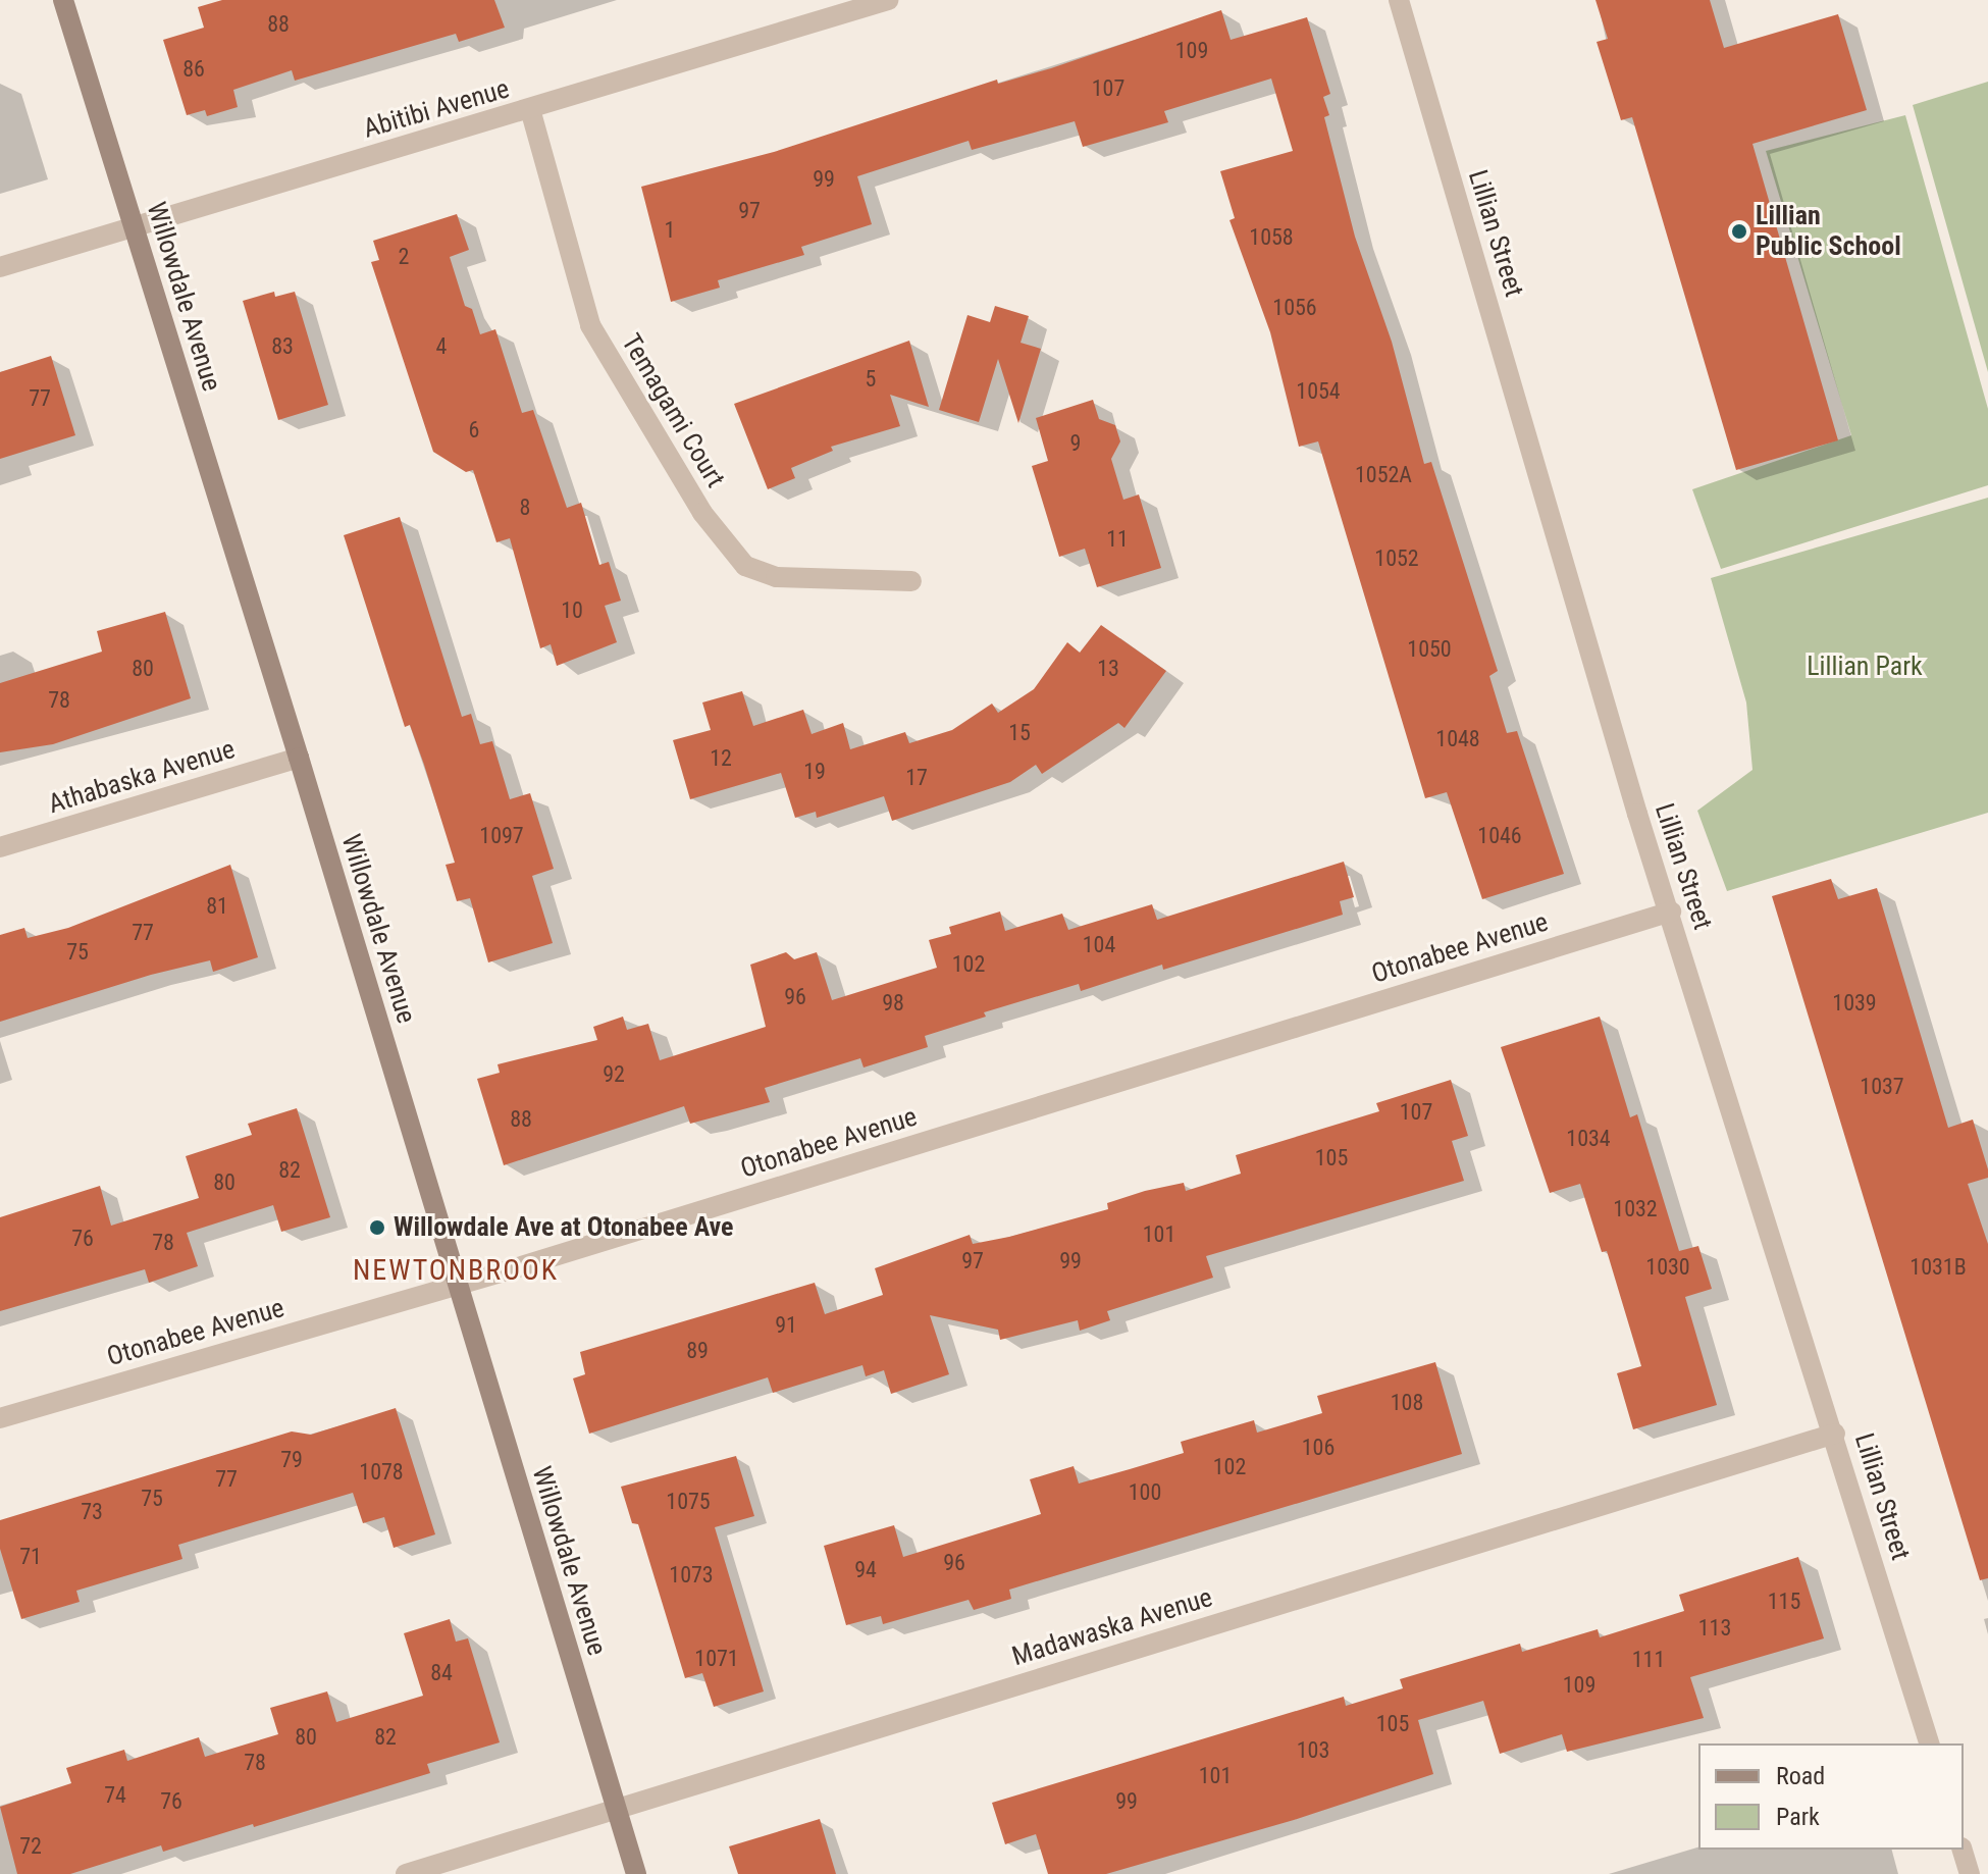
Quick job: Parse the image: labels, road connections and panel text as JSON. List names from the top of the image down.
{
  "streets": {
    "street": [
      "Abitibi Avenue",
      "Lillian Street",
      "Willowdale Avenue",
      "Temagami Court",
      "Athabaska Avenue",
      "Otonabee Avenue",
      "Madawaska Avenue"
    ]
  },
  "crossings": [
    ["Abitibi Avenue", "Willowdale Avenue"],
    ["Abitibi Avenue", "Temagami Court"],
    ["Lillian Street", "Otonabee Avenue"],
    ["Lillian Street", "Madawaska Avenue"],
    ["Willowdale Avenue", "Athabaska Avenue"],
    ["Willowdale Avenue", "Otonabee Avenue"],
    ["Willowdale Avenue", "Madawaska Avenue"]
  ],
  "districts": ["NEWTONBROOK"],
  "parks": ["Lillian Park"],
  "places": ["Lillian Public School", "Willowdale Ave at Otonabee Ave"],
  "house_numbers": [
    "88",
    "109",
    "86",
    "107",
    "99",
    "97",
    "1",
    "1058",
    "2",
    "1056",
    "83",
    "4",
    "5",
    "1054",
    "77",
    "6",
    "9",
    "1052A",
    "8",
    "11",
    "1052",
    "10",
    "1050",
    "80",
    "13",
    "78",
    "15",
    "1048",
    "12",
    "19",
    "17",
    "1097",
    "1046",
    "81",
    "77",
    "104",
    "75",
    "102",
    "96",
    "98",
    "1039",
    "92",
    "1037",
    "107",
    "88",
    "1034",
    "105",
    "82",
    "80",
    "1032",
    "101",
    "76",
    "78",
    "97",
    "99",
    "1030",
    "1031B",
    "91",
    "89",
    "108",
    "106",
    "79",
    "102",
    "1078",
    "77",
    "100",
    "75",
    "1075",
    "73",
    "71",
    "96",
    "94",
    "1073",
    "115",
    "113",
    "1071",
    "111",
    "84",
    "109",
    "105",
    "80",
    "82",
    "103",
    "78",
    "101",
    "74",
    "76",
    "99",
    "72"
  ],
  "legend": ["Road", "Park"]
}
